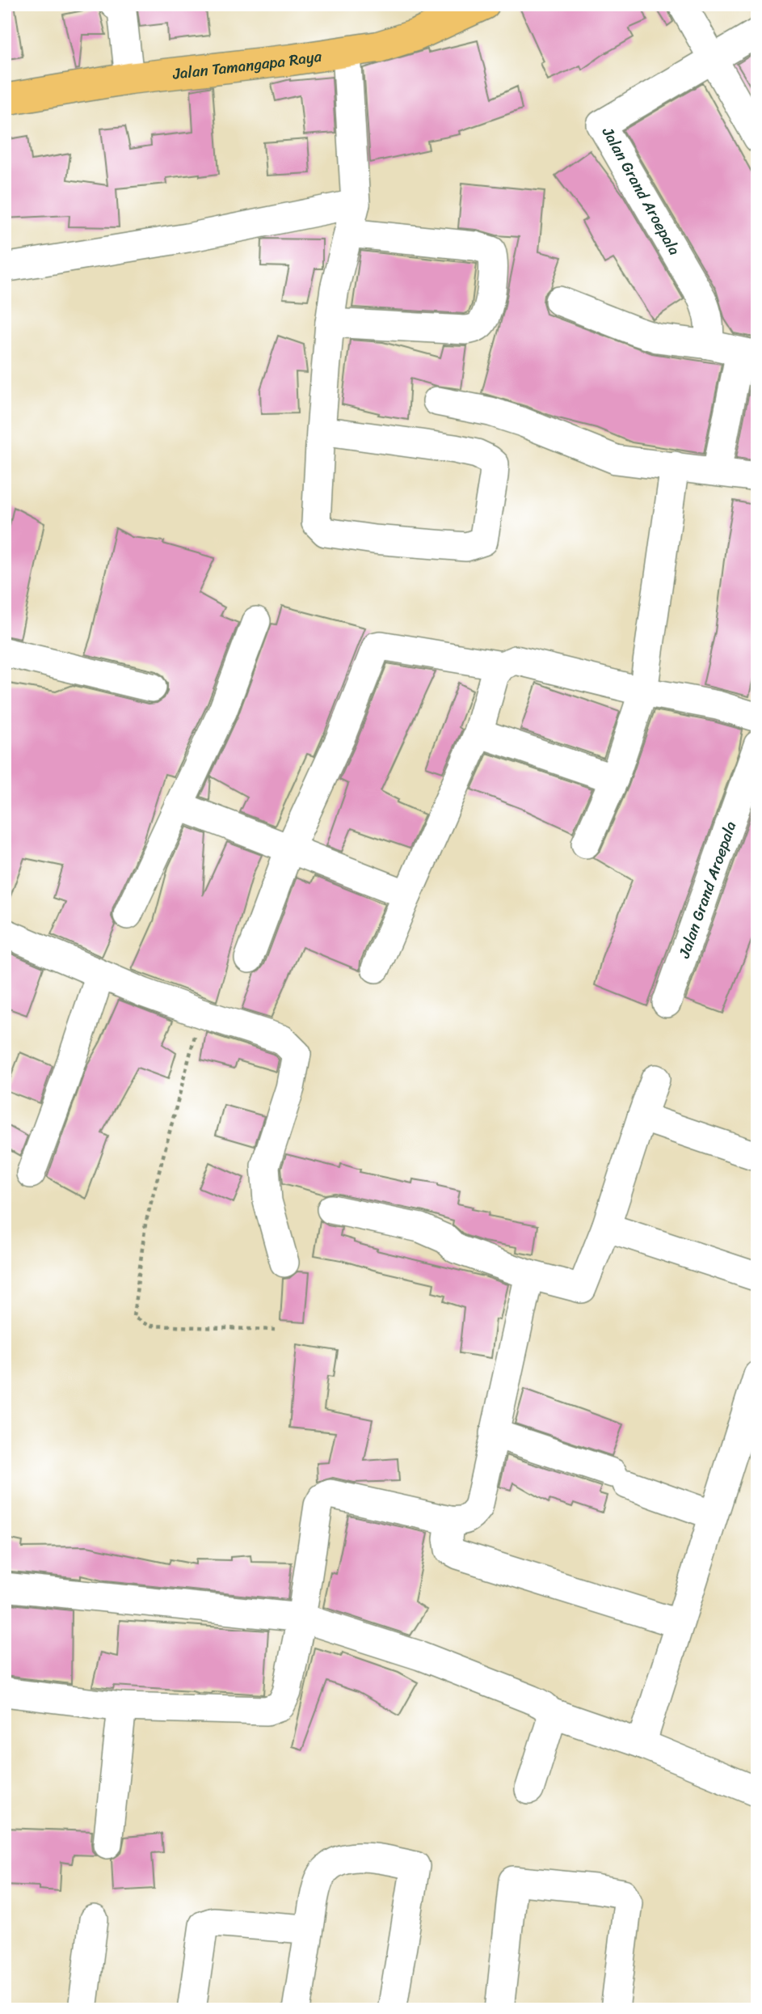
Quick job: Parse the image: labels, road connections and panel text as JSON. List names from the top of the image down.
{
  "streets": {
    "main road": ["Jalan Tamangapa Raya"],
    "street": ["Jalan Grand Aroepala"]
  }
}
